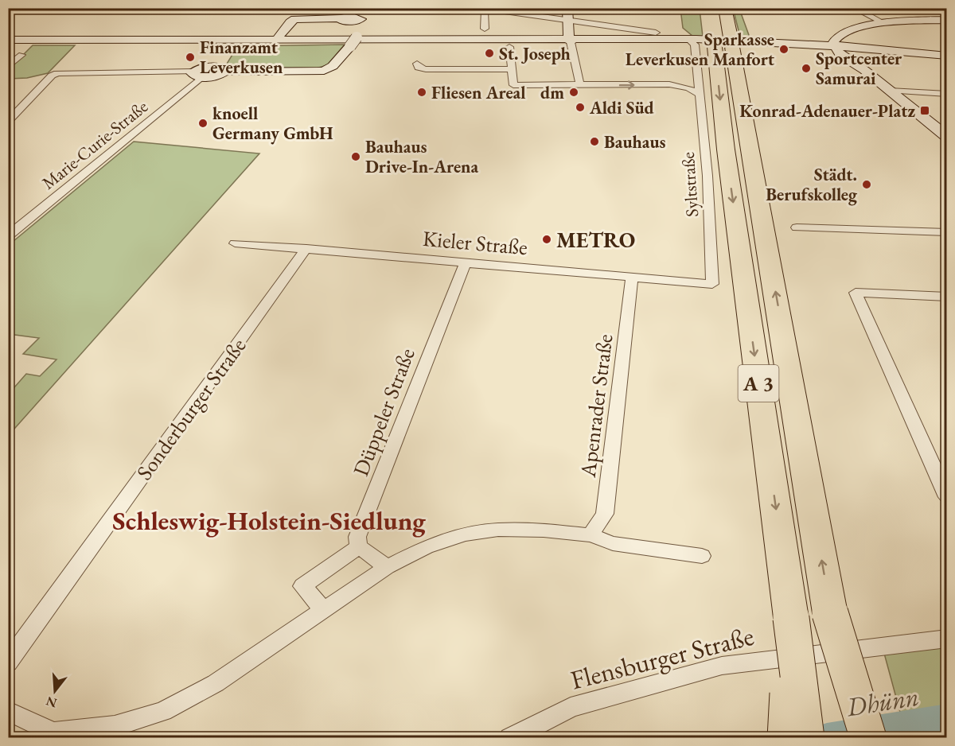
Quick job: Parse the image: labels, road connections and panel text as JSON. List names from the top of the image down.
{
  "streets": {
    "highway": ["A 3"],
    "street": [
      "Marie-Curie-Straße",
      "Syltstraße",
      "Kieler Straße",
      "Apenrader Straße",
      "Sonderburger Straße",
      "Düppeler Straße",
      "Flensburger Straße"
    ]
  },
  "crossings": [
    ["Syltstraße", "Kieler Straße"],
    ["Kieler Straße", "Apenrader Straße"],
    ["Kieler Straße", "Sonderburger Straße"],
    ["Kieler Straße", "Düppeler Straße"]
  ],
  "districts": ["Schleswig-Holstein-Siedlung"],
  "water": ["Dhünn"],
  "places": {
    "other": [
      "Sparkasse Leverkusen Manfort",
      "St. Joseph",
      "Finanzamt Leverkusen",
      "Sportcenter Samurai",
      "Fliesen Areal",
      "dm",
      "Aldi Süd",
      "knoell Germany GmbH",
      "Bauhaus",
      "Bauhaus Drive-In-Arena",
      "Städt. Berufskolleg",
      "METRO"
    ],
    "transit": ["Konrad-Adenauer-Platz"]
  },
  "north": "bottom"
}
